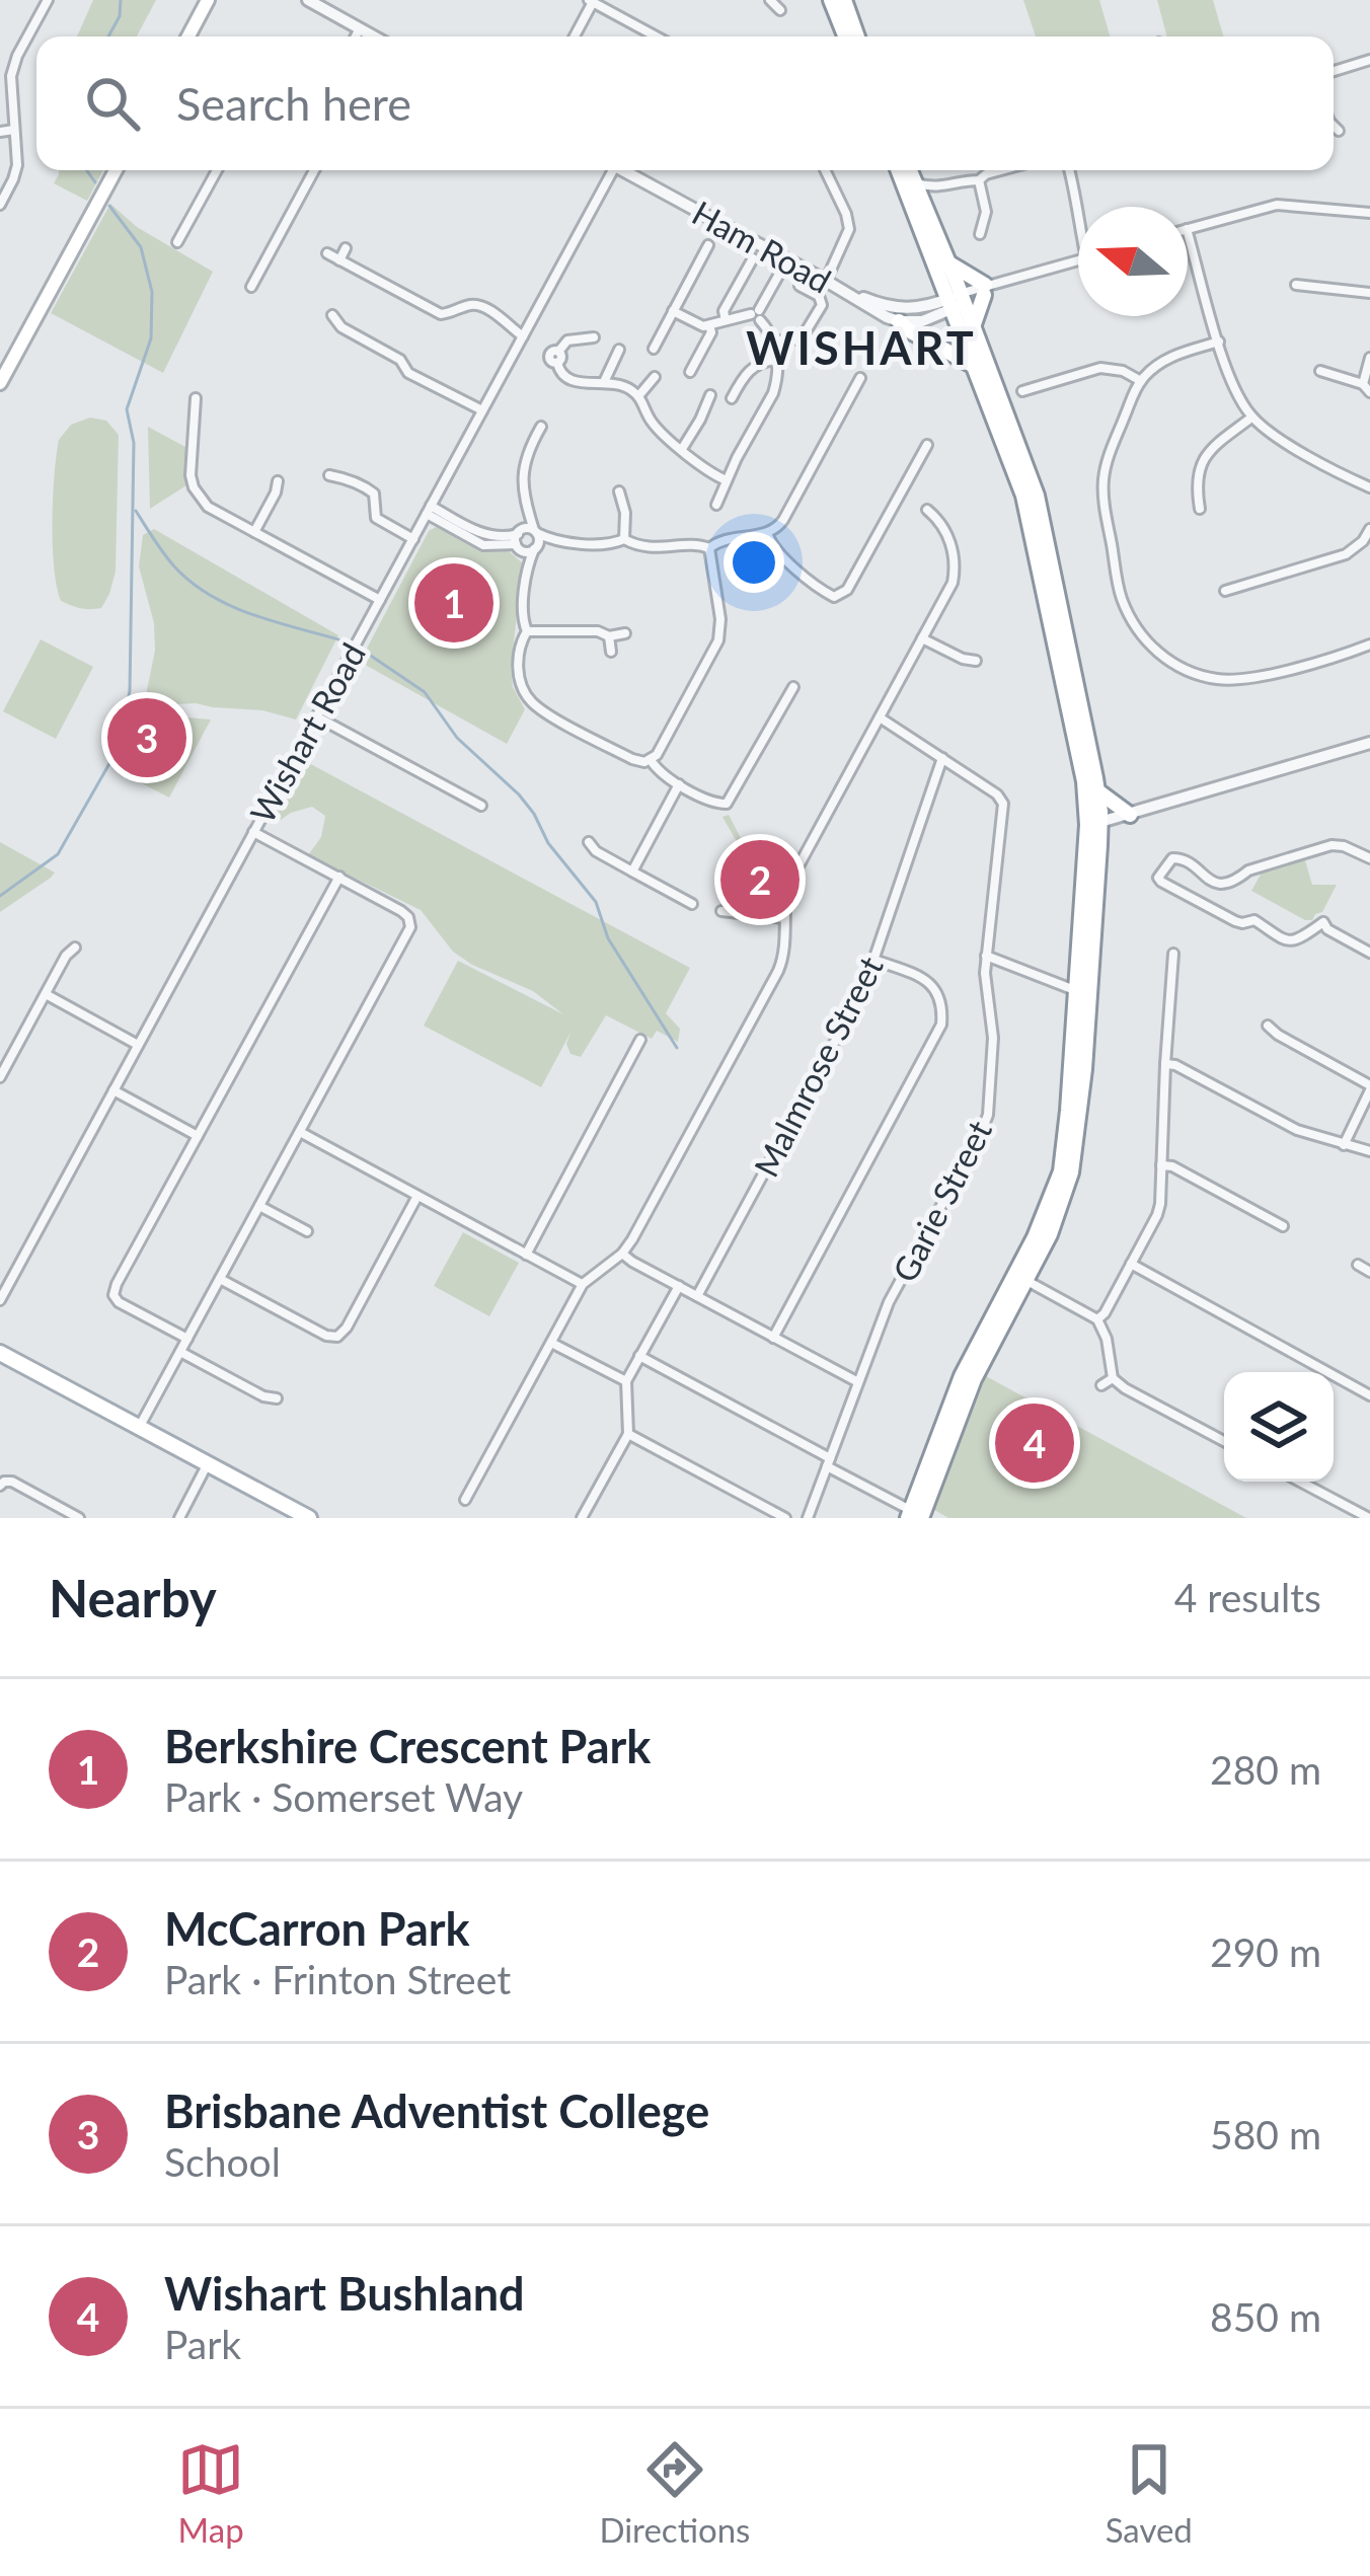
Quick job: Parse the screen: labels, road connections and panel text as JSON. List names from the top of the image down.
{
  "streets": {
    "street": [
      "Ham Road",
      "Wishart Road",
      "Malmrose Street",
      "Garie Street"
    ]
  },
  "crossings": [
    ["Malmrose Street", "Garie Street"]
  ],
  "districts": ["WISHART"],
  "north": "left",
  "page": {
    "search": "Search here",
    "pins": [
      "1",
      "3",
      "2",
      "4"
    ],
    "heading": ["Nearby", "4 results"],
    "list": [
      {
        "mark": "1",
        "name": "Berkshire Crescent Park",
        "note": "Park · Somerset Way",
        "value": "280 m"
      },
      {
        "mark": "2",
        "name": "McCarron Park",
        "note": "Park · Frinton Street",
        "value": "290 m"
      },
      {
        "mark": "3",
        "name": "Brisbane Adventist College",
        "note": "School",
        "value": "580 m"
      },
      {
        "mark": "4",
        "name": "Wishart Bushland",
        "note": "Park",
        "value": "850 m"
      }
    ],
    "nav": ["Map", "Directions", "Saved"]
  }
}
